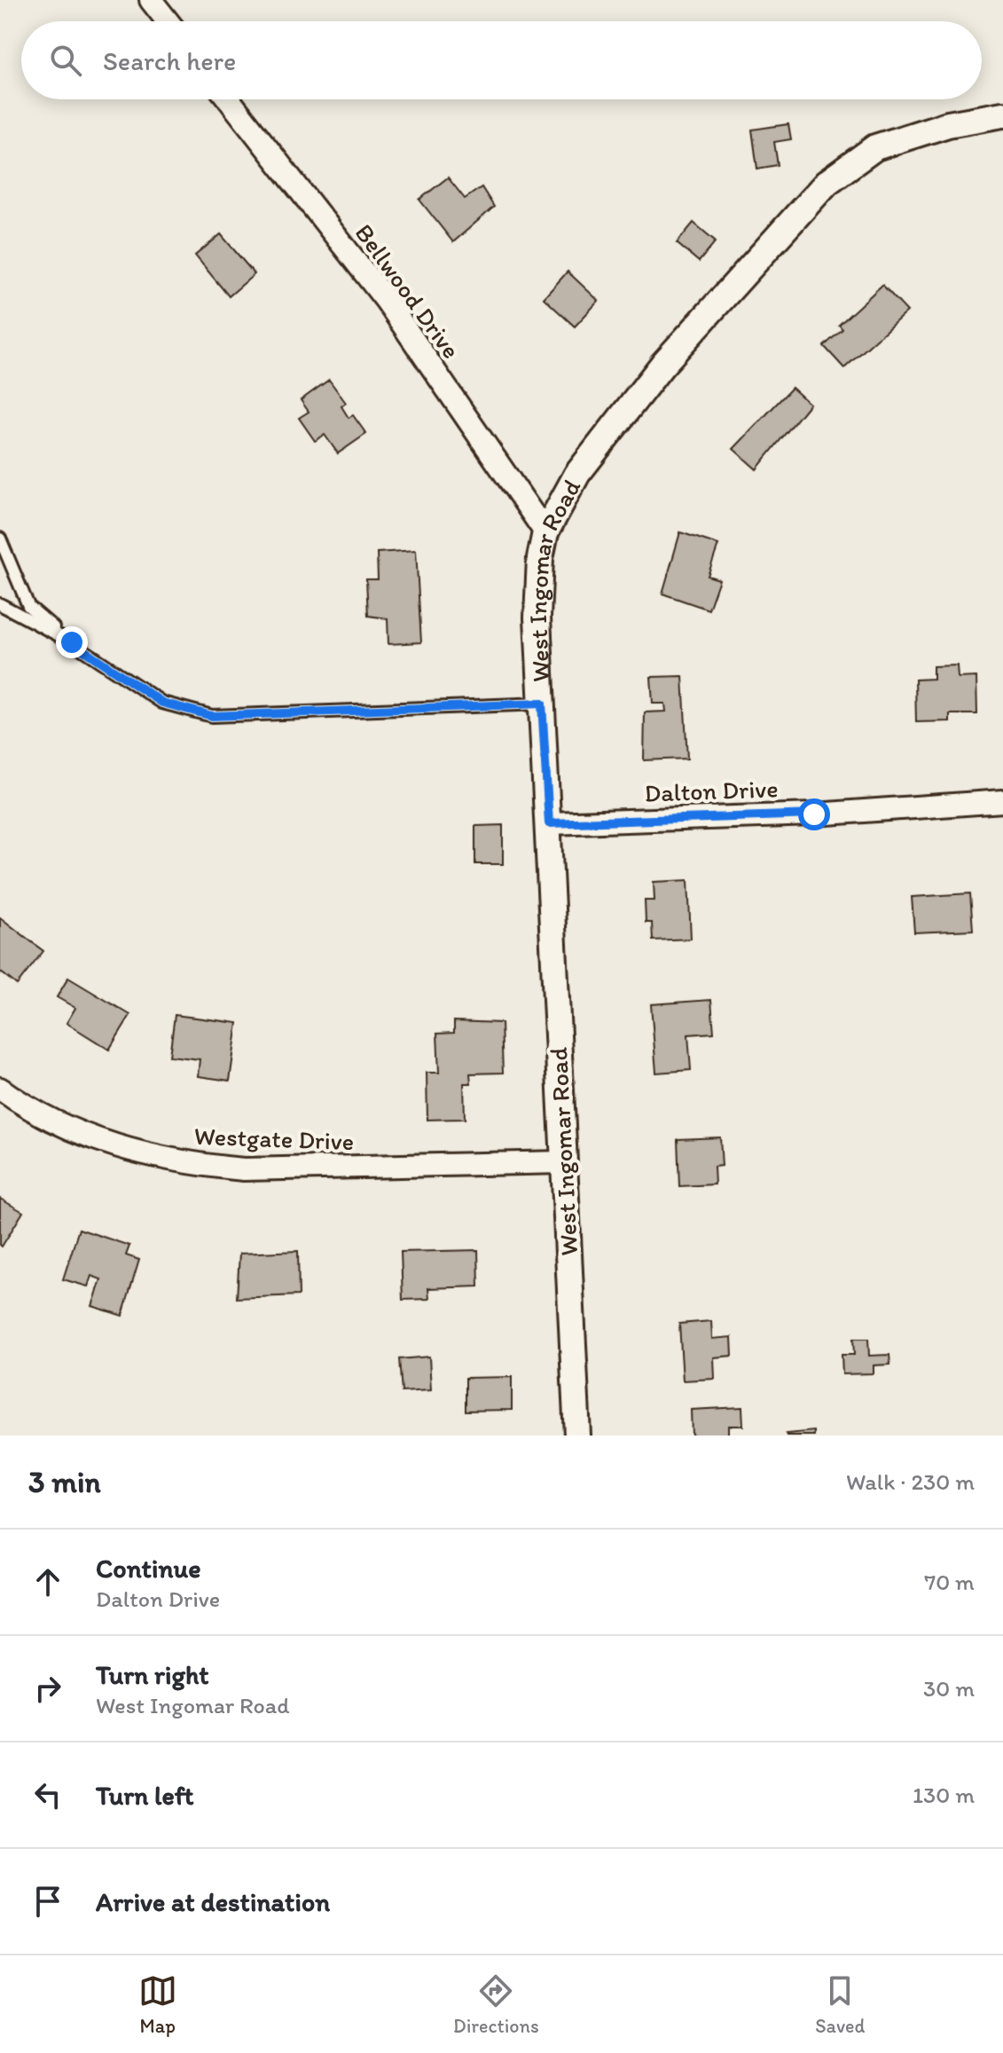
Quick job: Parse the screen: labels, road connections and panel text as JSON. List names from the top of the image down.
{
  "streets": {
    "street": [
      "Bellwood Drive",
      "West Ingomar Road",
      "Dalton Drive",
      "Westgate Drive"
    ]
  },
  "crossings": [
    ["Bellwood Drive", "West Ingomar Road"],
    ["West Ingomar Road", "Dalton Drive"],
    ["West Ingomar Road", "Westgate Drive"]
  ],
  "page": {
    "search": "Search here",
    "heading": ["3 min", "Walk · 230 m"],
    "list": [
      ["Continue", "Dalton Drive", "70 m"],
      ["Turn right", "West Ingomar Road", "30 m"],
      ["Turn left", "130 m"],
      "Arrive at destination"
    ],
    "nav": ["Map", "Directions", "Saved"]
  }
}
